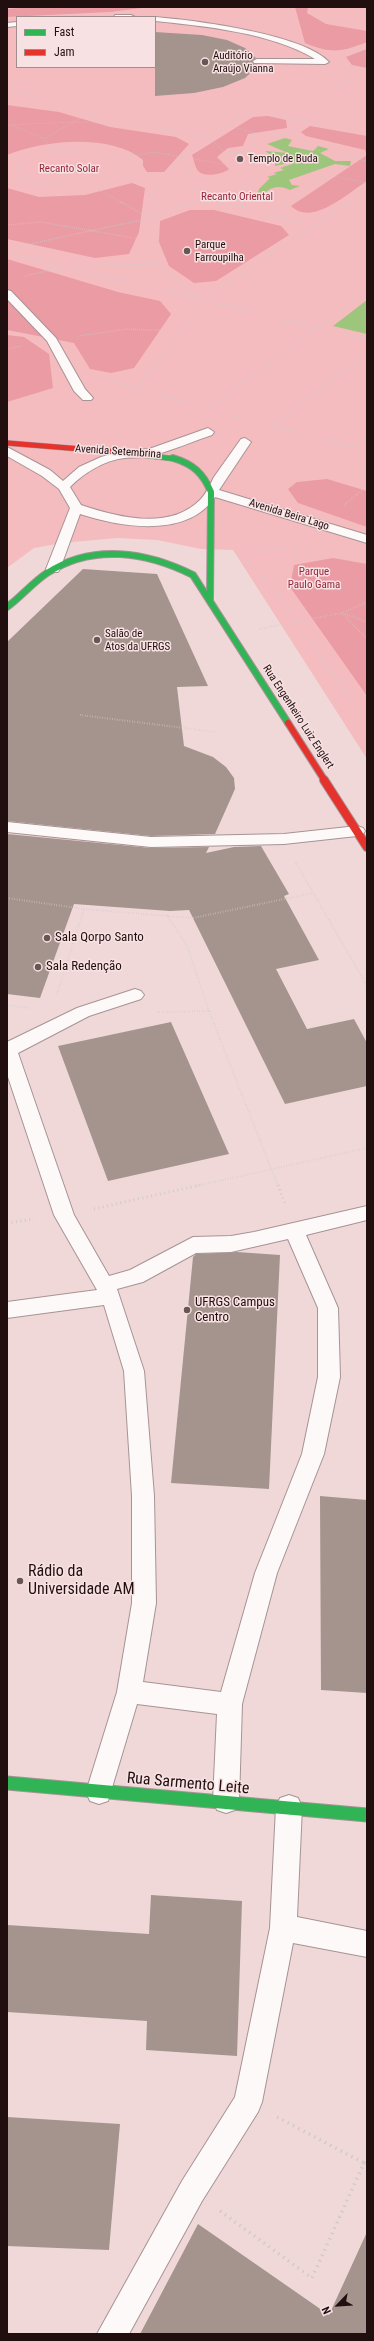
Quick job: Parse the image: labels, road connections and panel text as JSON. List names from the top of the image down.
{
  "streets": {
    "main road": ["Avenida Setembrina", "Rua Engenheiro Luiz Englert", "Rua Sarmento Leite"],
    "lane": ["Avenida Beira Lago"]
  },
  "crossings": [
    ["Avenida Setembrina", "Avenida Beira Lago"],
    ["Avenida Setembrina", "Rua Engenheiro Luiz Englert"]
  ],
  "parks": ["Recanto Solar", "Recanto Oriental", "Parque Paulo Gama"],
  "places": [
    "Auditório Araújo Vianna",
    "Templo de Buda",
    "Parque Farroupilha",
    "Salão de Atos da UFRGS",
    "Sala Qorpo Santo",
    "Sala Redenção",
    "UFRGS Campus Centro",
    "Rádio da Universidade AM"
  ],
  "legend": ["Fast", "Jam"],
  "north": "bottom left"
}
